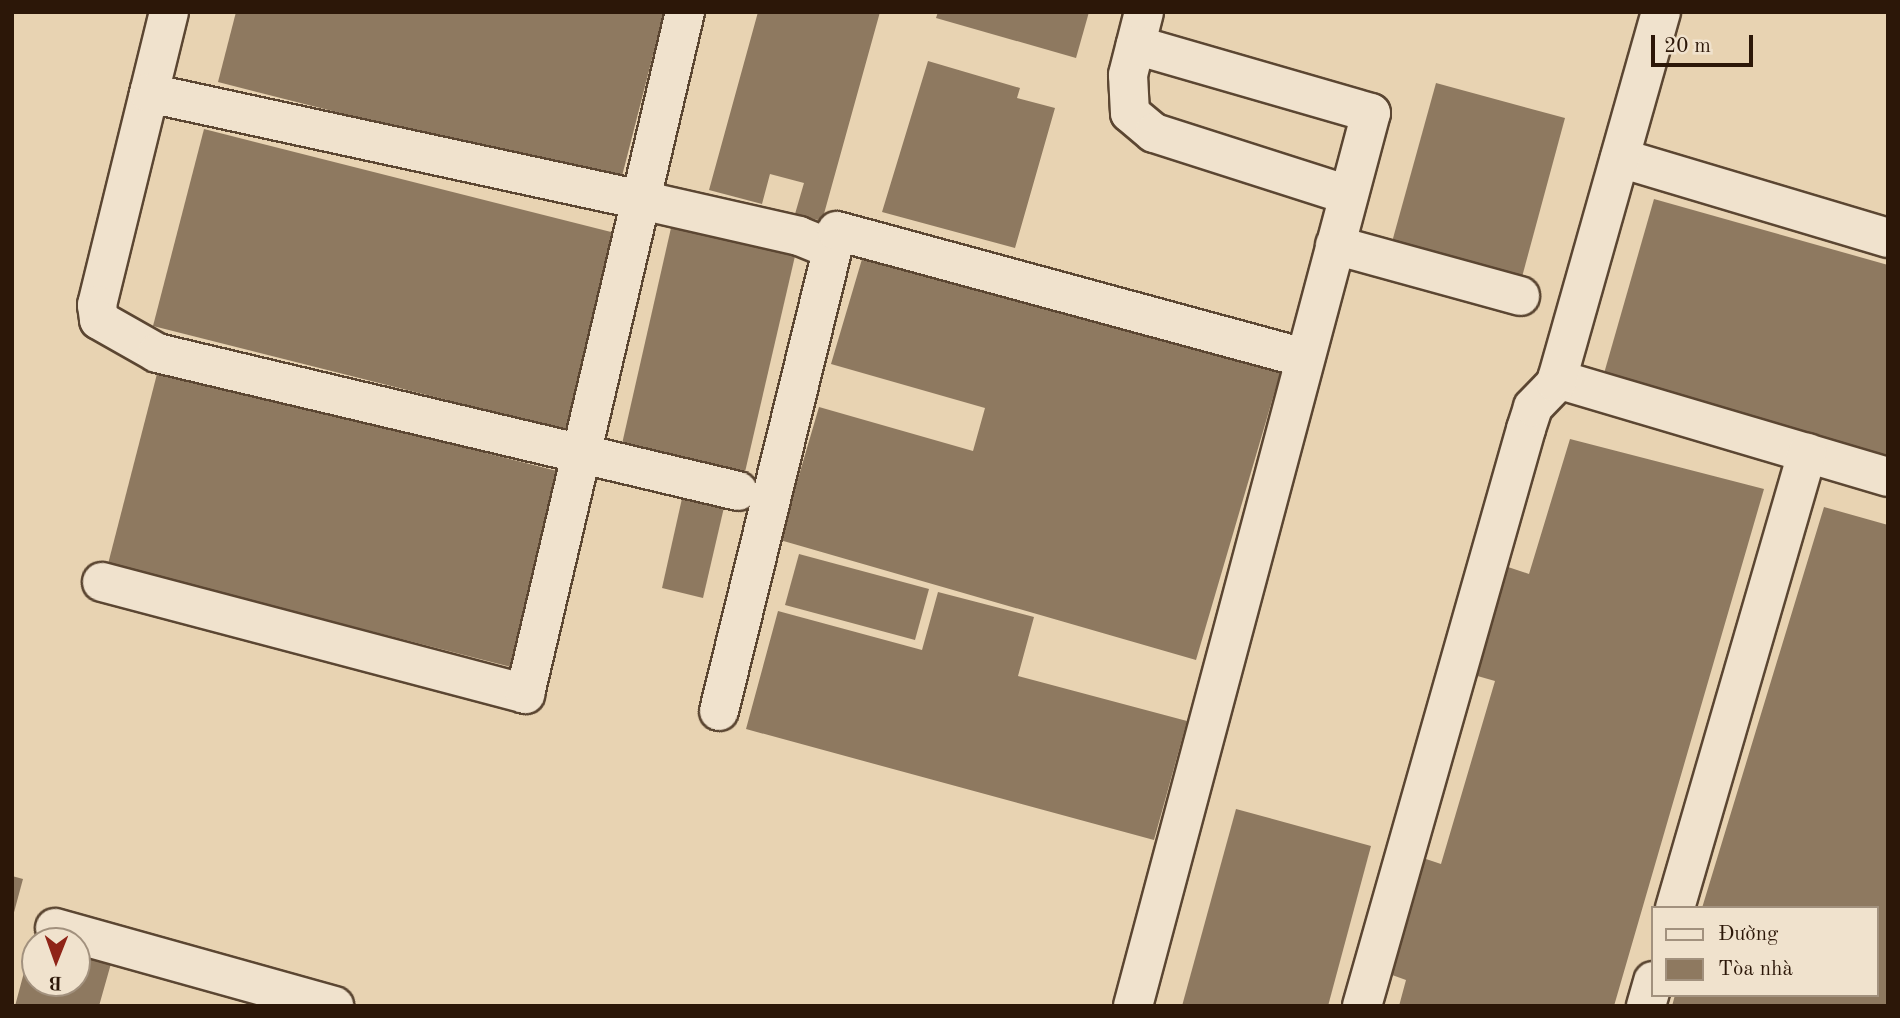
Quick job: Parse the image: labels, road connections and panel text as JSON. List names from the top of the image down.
{
  "legend": ["Đường", "Tòa nhà"],
  "scale_bar": "20 m",
  "north": "bottom"
}
